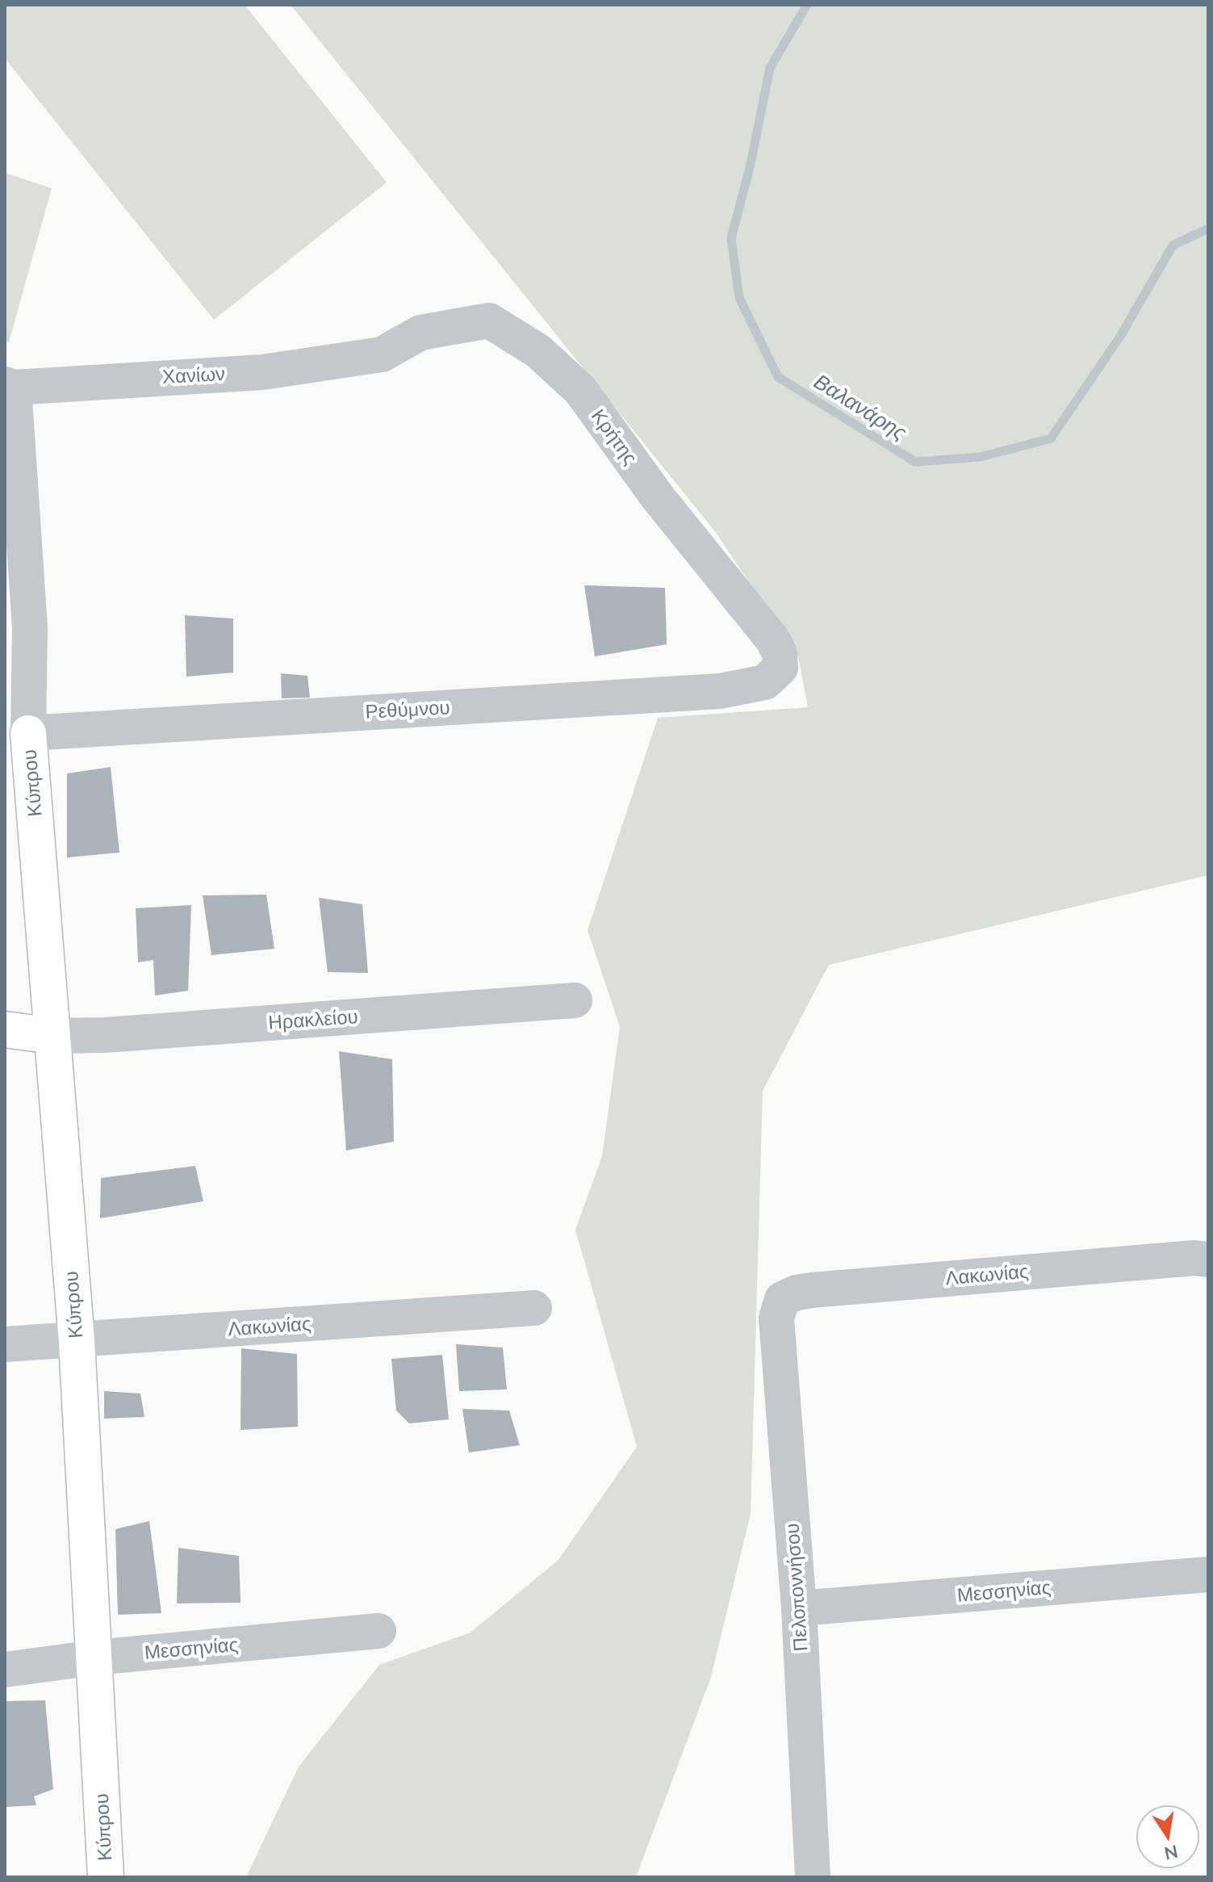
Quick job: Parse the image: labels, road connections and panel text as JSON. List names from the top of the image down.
{
  "streets": {
    "street": [
      "Χανίων",
      "Κρήτης",
      "Ρεθύμνου",
      "Κύπρου",
      "Ηρακλείου",
      "Λακωνίας",
      "Πελοποννήσου",
      "Μεσσηνίας"
    ]
  },
  "crossings": [
    ["Χανίων", "Κρήτης"],
    ["Κρήτης", "Ρεθύμνου"],
    ["Ρεθύμνου", "Κύπρου"],
    ["Κύπρου", "Ηρακλείου"],
    ["Κύπρου", "Λακωνίας"],
    ["Κύπρου", "Μεσσηνίας"],
    ["Λακωνίας", "Πελοποννήσου"],
    ["Πελοποννήσου", "Μεσσηνίας"]
  ],
  "water": ["Βαλανάρης"],
  "north": "bottom"
}
